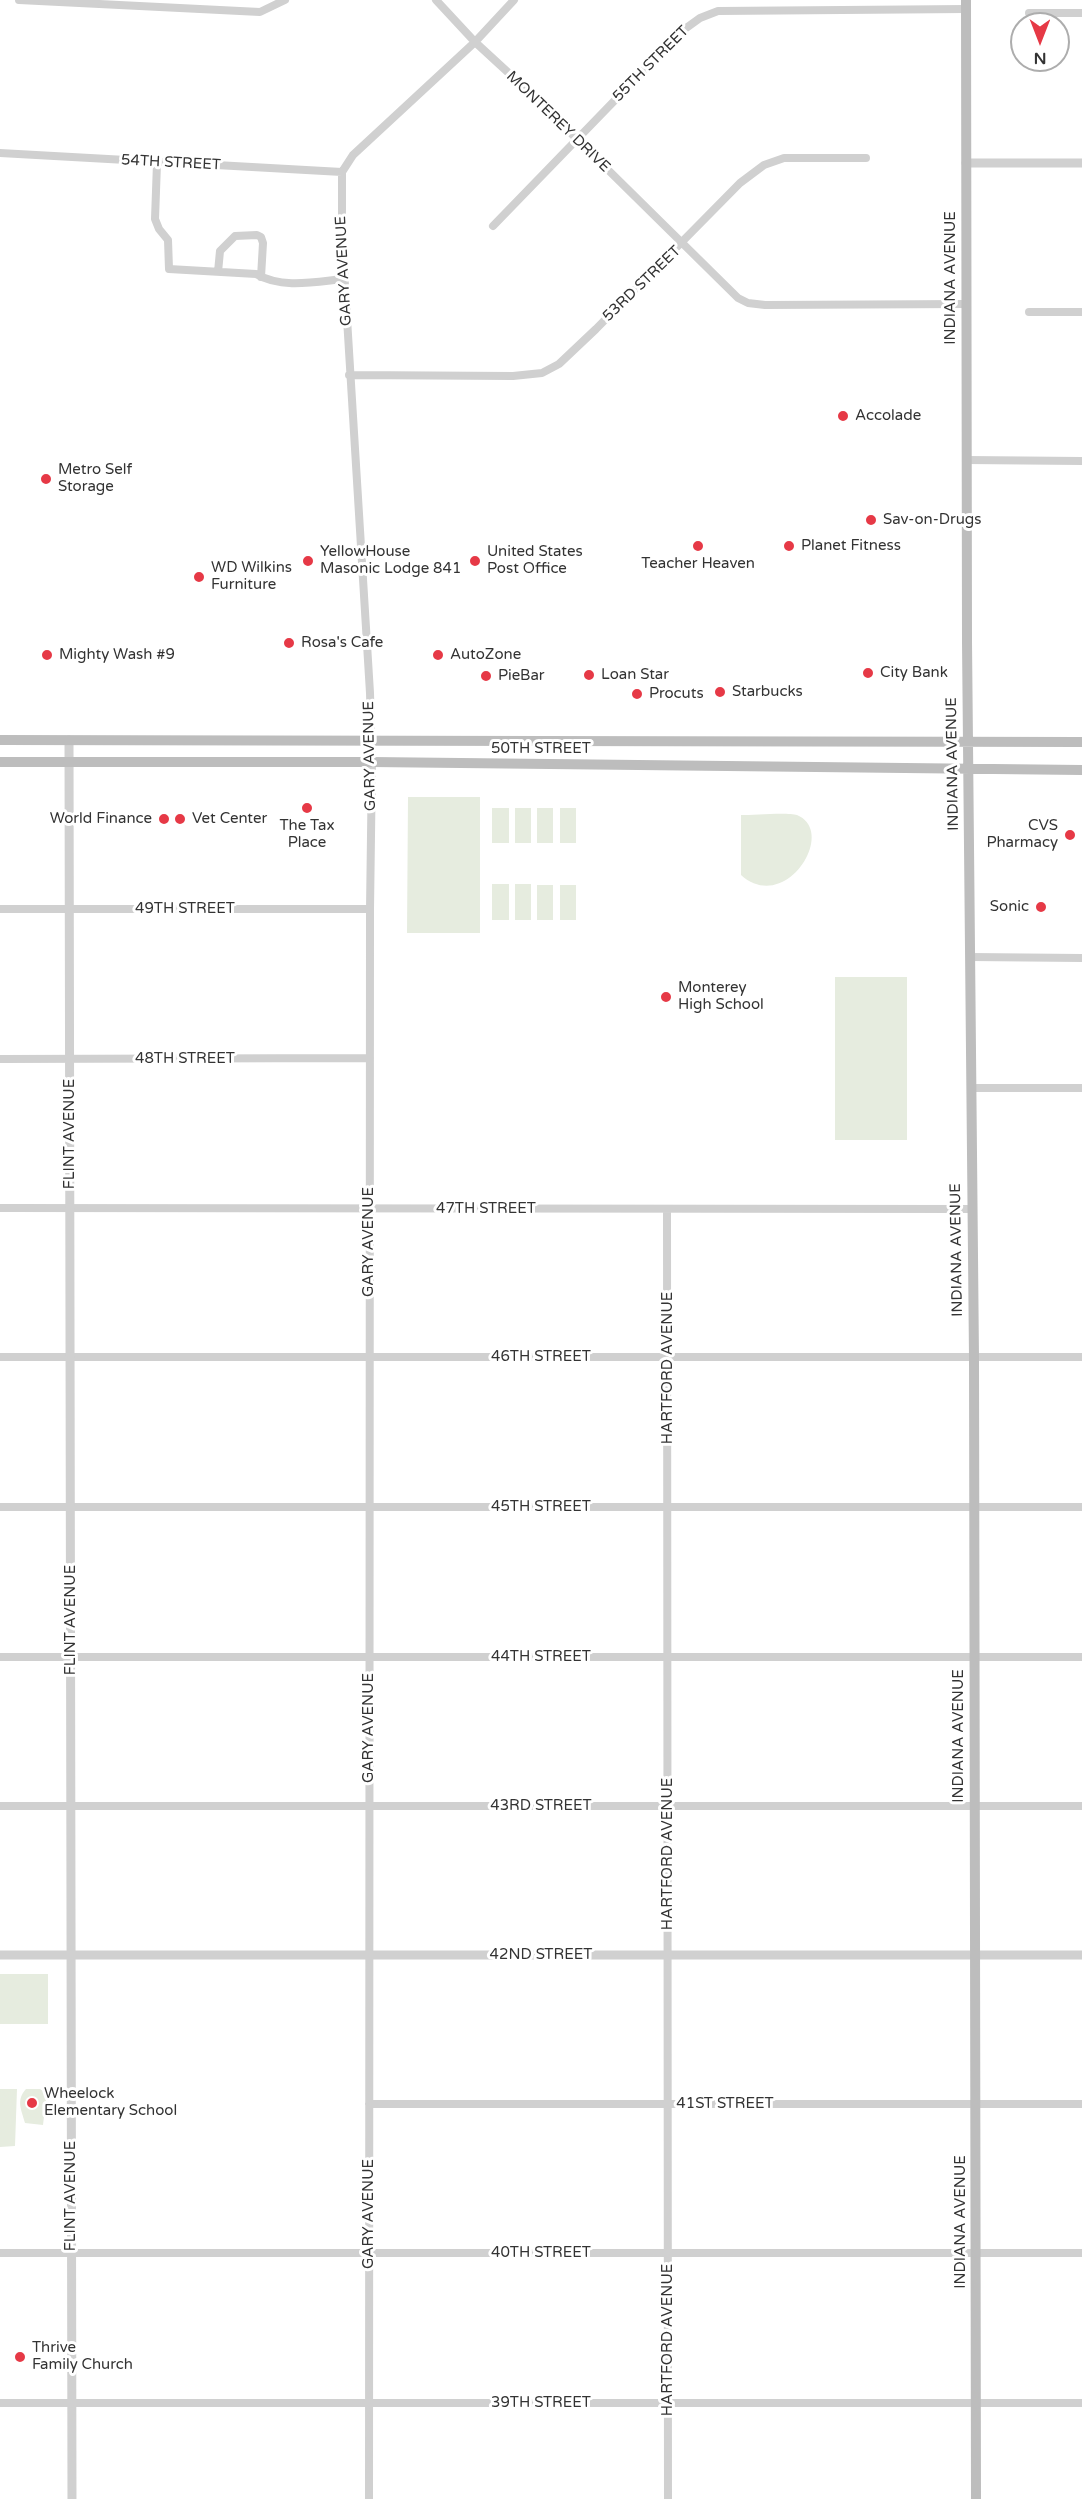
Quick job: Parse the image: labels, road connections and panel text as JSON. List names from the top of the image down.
{
  "streets": {
    "main road": ["INDIANA AVENUE", "50TH STREET"],
    "street": [
      "55TH STREET",
      "MONTEREY DRIVE",
      "54TH STREET",
      "GARY AVENUE",
      "53RD STREET",
      "49TH STREET",
      "48TH STREET",
      "FLINT AVENUE",
      "47TH STREET",
      "46TH STREET",
      "HARTFORD AVENUE",
      "45TH STREET",
      "44TH STREET",
      "43RD STREET",
      "42ND STREET",
      "41ST STREET",
      "40TH STREET",
      "39TH STREET"
    ]
  },
  "crossings": [
    ["55TH STREET", "MONTEREY DRIVE"],
    ["55TH STREET", "INDIANA AVENUE"],
    ["MONTEREY DRIVE", "53RD STREET"],
    ["54TH STREET", "GARY AVENUE"],
    ["GARY AVENUE", "53RD STREET"],
    ["GARY AVENUE", "50TH STREET"],
    ["GARY AVENUE", "49TH STREET"],
    ["GARY AVENUE", "48TH STREET"],
    ["GARY AVENUE", "47TH STREET"],
    ["GARY AVENUE", "46TH STREET"],
    ["GARY AVENUE", "45TH STREET"],
    ["GARY AVENUE", "44TH STREET"],
    ["GARY AVENUE", "43RD STREET"],
    ["GARY AVENUE", "42ND STREET"],
    ["GARY AVENUE", "41ST STREET"],
    ["GARY AVENUE", "40TH STREET"],
    ["GARY AVENUE", "39TH STREET"],
    ["INDIANA AVENUE", "53RD STREET"],
    ["INDIANA AVENUE", "50TH STREET"],
    ["INDIANA AVENUE", "47TH STREET"],
    ["INDIANA AVENUE", "46TH STREET"],
    ["INDIANA AVENUE", "45TH STREET"],
    ["INDIANA AVENUE", "44TH STREET"],
    ["INDIANA AVENUE", "43RD STREET"],
    ["INDIANA AVENUE", "42ND STREET"],
    ["INDIANA AVENUE", "41ST STREET"],
    ["INDIANA AVENUE", "40TH STREET"],
    ["INDIANA AVENUE", "39TH STREET"],
    ["50TH STREET", "FLINT AVENUE"],
    ["49TH STREET", "FLINT AVENUE"],
    ["48TH STREET", "FLINT AVENUE"],
    ["FLINT AVENUE", "47TH STREET"],
    ["FLINT AVENUE", "46TH STREET"],
    ["FLINT AVENUE", "45TH STREET"],
    ["FLINT AVENUE", "44TH STREET"],
    ["FLINT AVENUE", "43RD STREET"],
    ["FLINT AVENUE", "42ND STREET"],
    ["FLINT AVENUE", "40TH STREET"],
    ["FLINT AVENUE", "39TH STREET"],
    ["47TH STREET", "HARTFORD AVENUE"],
    ["46TH STREET", "HARTFORD AVENUE"],
    ["HARTFORD AVENUE", "45TH STREET"],
    ["HARTFORD AVENUE", "44TH STREET"],
    ["HARTFORD AVENUE", "43RD STREET"],
    ["HARTFORD AVENUE", "42ND STREET"],
    ["HARTFORD AVENUE", "41ST STREET"],
    ["HARTFORD AVENUE", "40TH STREET"],
    ["HARTFORD AVENUE", "39TH STREET"]
  ],
  "places": [
    "Accolade",
    "Metro Self Storage",
    "Sav-on-Drugs",
    "Teacher Heaven",
    "Planet Fitness",
    "YellowHouse Masonic Lodge 841",
    "United States Post Office",
    "WD Wilkins Furniture",
    "Rosa's Cafe",
    "Mighty Wash #9",
    "AutoZone",
    "City Bank",
    "Loan Star",
    "PieBar",
    "Starbucks",
    "Procuts",
    "The Tax Place",
    "World Finance",
    "Vet Center",
    "CVS Pharmacy",
    "Sonic",
    "Monterey High School",
    "Wheelock Elementary School",
    "Thrive Family Church"
  ],
  "north": "bottom"
}
